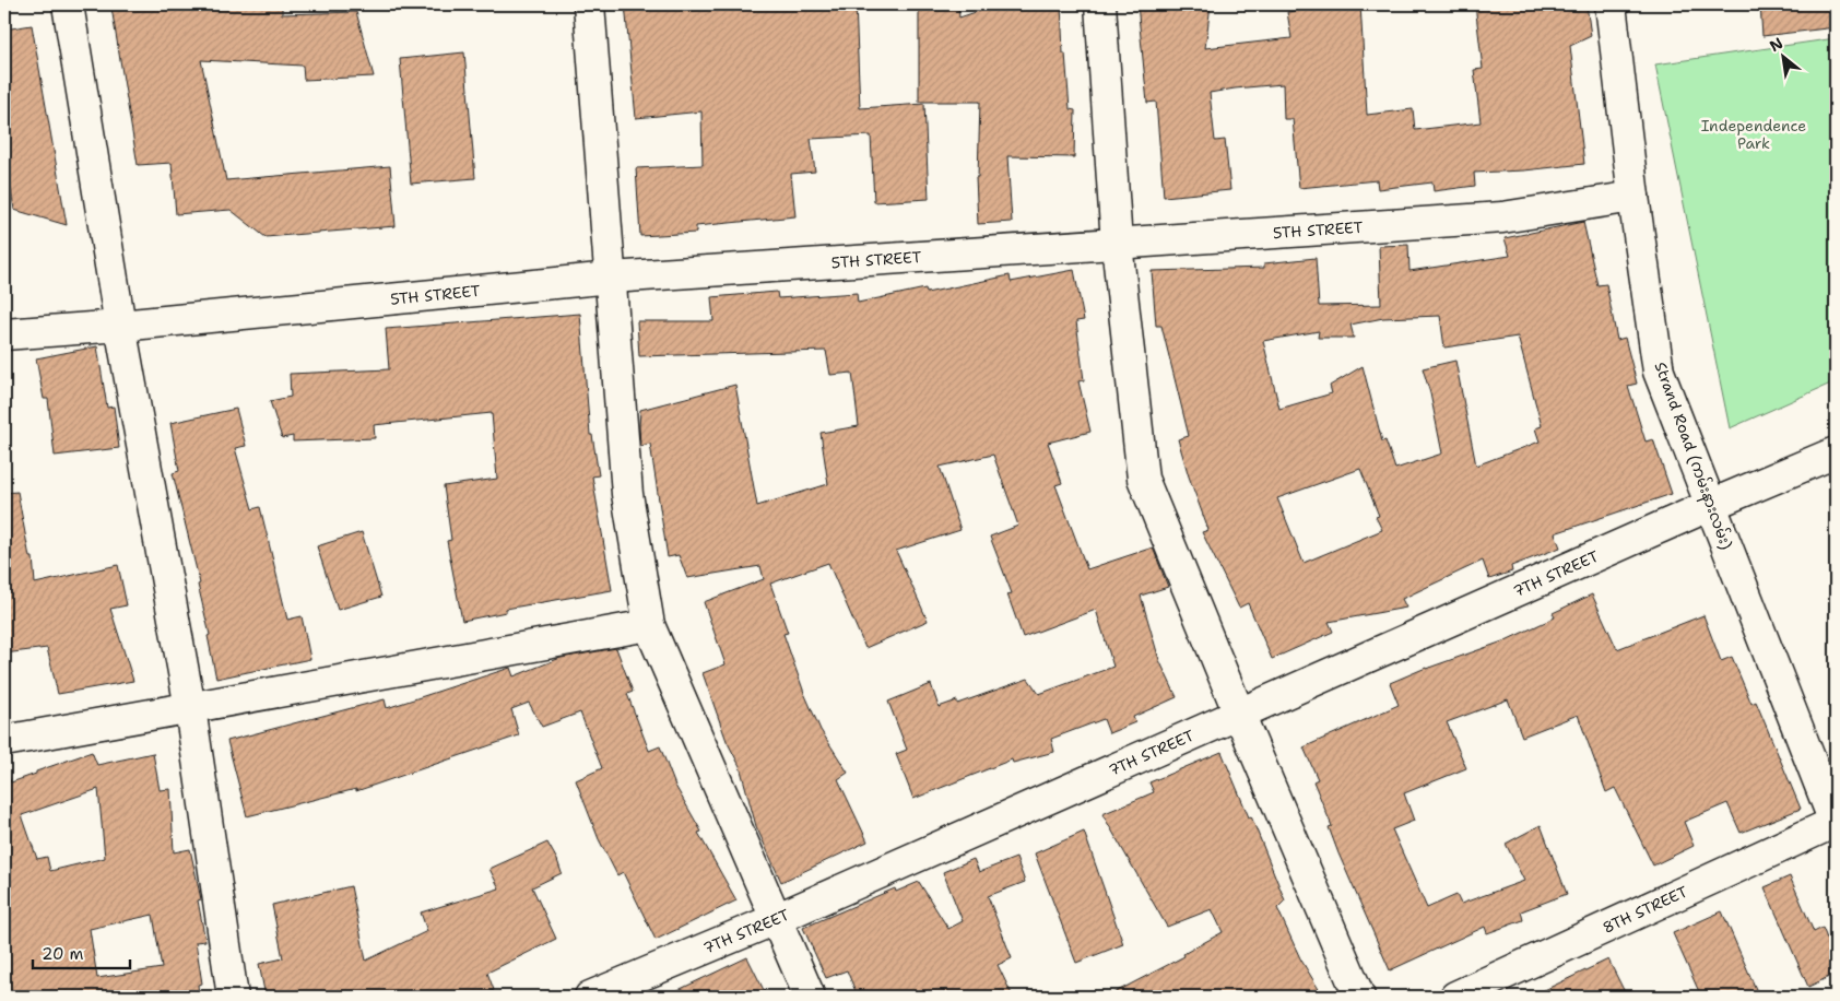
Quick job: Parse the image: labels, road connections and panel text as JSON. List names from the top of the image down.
{
  "streets": {
    "street": [
      "5TH STREET",
      "Strand Road (ကမ်းနားလမ်း)",
      "7TH STREET",
      "8TH STREET"
    ]
  },
  "crossings": [
    ["5TH STREET", "Strand Road (ကမ်းနားလမ်း)"],
    ["Strand Road (ကမ်းနားလမ်း)", "7TH STREET"],
    ["Strand Road (ကမ်းနားလမ်း)", "8TH STREET"]
  ],
  "parks": ["Independence Park"],
  "scale_bar": "20 m",
  "north": "top left"
}
